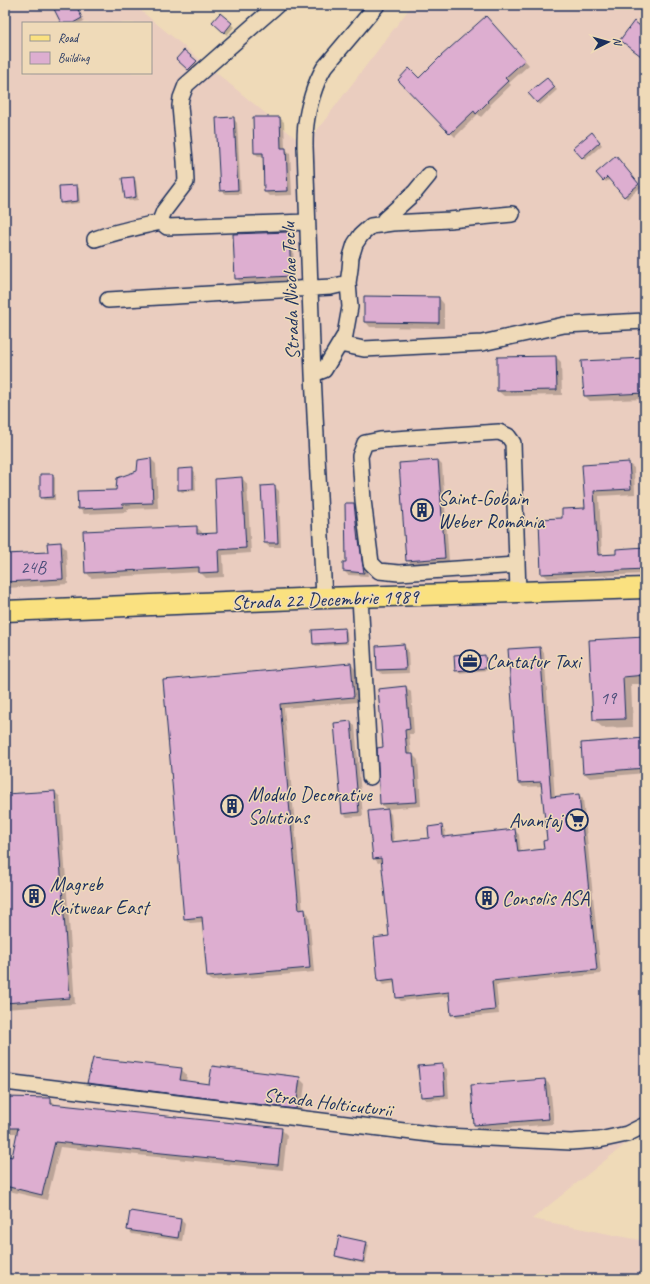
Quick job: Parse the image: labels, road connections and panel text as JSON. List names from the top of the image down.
{
  "streets": {
    "main road": ["Strada 22 Decembrie 1989"],
    "street": ["Strada Nicolae Teclu", "Strada Holticuturii"]
  },
  "crossings": [
    ["Strada Nicolae Teclu", "Strada 22 Decembrie 1989"]
  ],
  "places": {
    "building": [
      "Saint-Gobain Weber România",
      "Modulo Decorative Solutions",
      "Magreb Knitwear East",
      "Consolis ASA"
    ],
    "office": ["Cantatur Taxi"],
    "supermarket": ["Avantaj"]
  },
  "house_numbers": ["24B", "19"],
  "legend": ["Road", "Building"],
  "north": "right"
}
